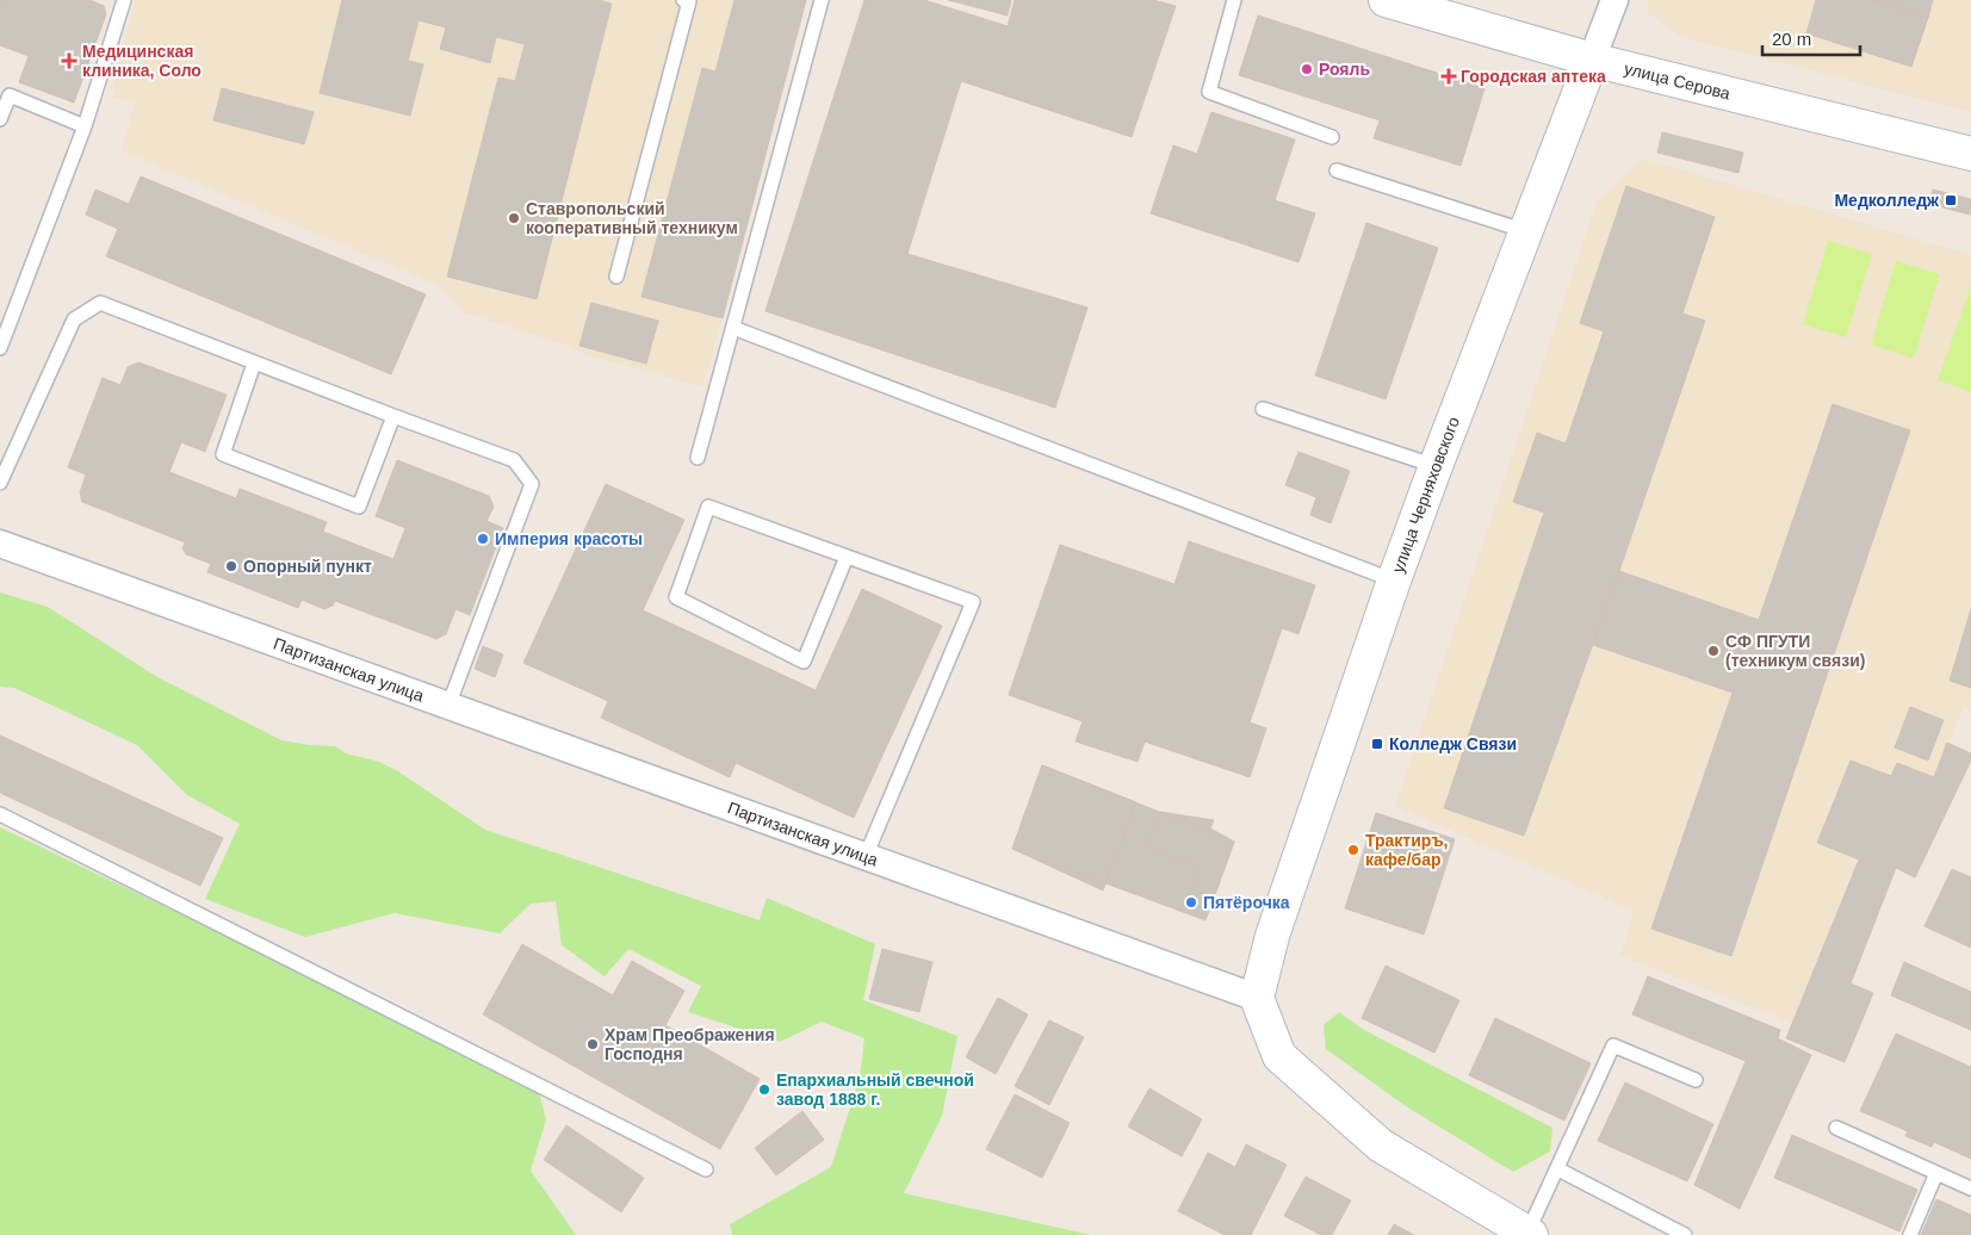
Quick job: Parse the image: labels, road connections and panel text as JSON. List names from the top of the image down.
{
  "streets": {
    "main road": ["улица Серова", "улица Черняховского"],
    "street": ["Партизанская улица"]
  },
  "crossings": [
    ["улица Серова", "улица Черняховского"],
    ["улица Черняховского", "Партизанская улица"]
  ],
  "places": {
    "health": ["Медицинская клиника, Соло", "Городская аптека"],
    "other": [
      "Рояль",
      "Ставропольский кооперативный техникум",
      "Империя красоты",
      "Опорный пункт",
      "СФ ПГУТИ (техникум связи)",
      "Трактиръ, кафе/бар",
      "Пятёрочка",
      "Храм Преображения Господня",
      "Епархиальный свечной завод 1888 г."
    ],
    "transit": ["Медколледж", "Колледж Связи"]
  },
  "scale_bar": "20 m"
}
